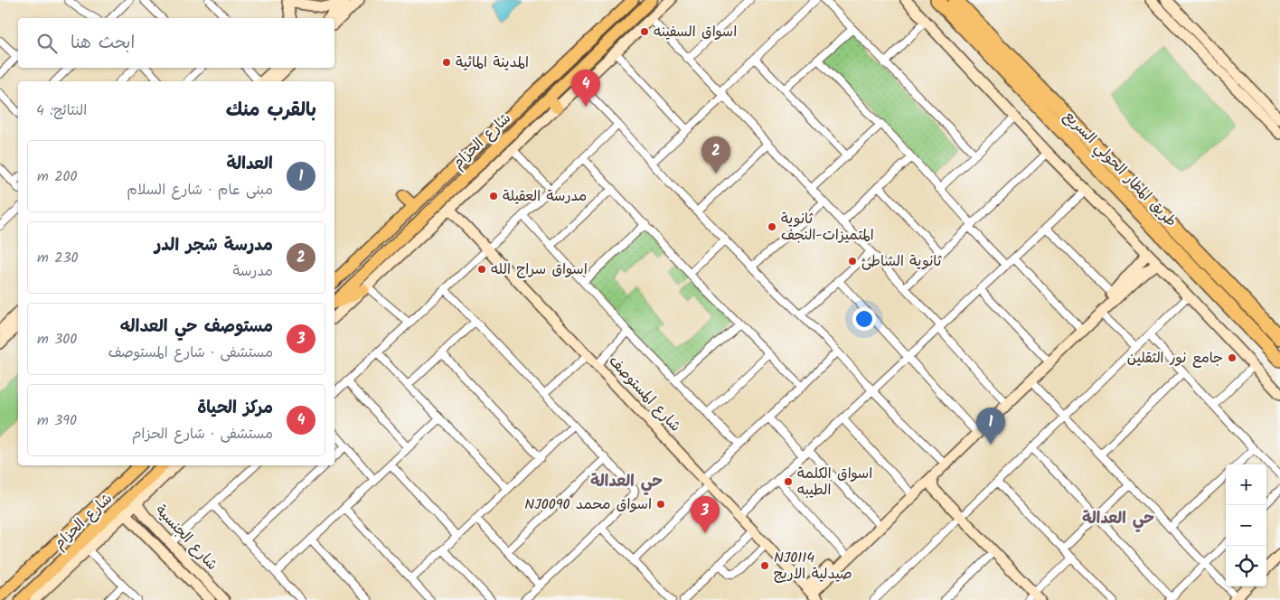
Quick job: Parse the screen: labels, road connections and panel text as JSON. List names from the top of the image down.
{
  "streets": {
    "highway": ["طريق المطار الحولي السريع"],
    "main road": ["شارع الحزام"],
    "street": ["شارع المستوصف", "شارع الجنسية"]
  },
  "crossings": [
    ["شارع الحزام", "شارع الجنسية"]
  ],
  "districts": ["حي العدالة", "حي العدالة"],
  "places": [
    "اسواق السفينه",
    "المدينة المائية",
    "مدرسة العقيلة",
    "ثانوية المتميزات-النجف",
    "ثانوية الشاطئ",
    "اسواق سراج الله",
    "جامع نور الثقلين",
    "اسواق الكلمة الطيبه",
    "NJ0090 اسواق محمد",
    "NJ0114 صيدلية الاريج"
  ],
  "page": {
    "search": "ابحث هنا",
    "pins": [
      "4",
      "2",
      "1",
      "3"
    ],
    "heading": ["بالقرب منك", "النتائج: 4"],
    "list": [
      {
        "mark": "1",
        "name": "العدالة",
        "note": "مبنى عام · شارع السلام",
        "value": "200 m"
      },
      {
        "mark": "2",
        "name": "مدرسة شجر الدر",
        "note": "مدرسة",
        "value": "230 m"
      },
      {
        "mark": "3",
        "name": "مستوصف حي العداله",
        "note": "مستشفى · شارع المستوصف",
        "value": "300 m"
      },
      {
        "mark": "4",
        "name": "مركز الحياة",
        "note": "مستشفى · شارع الحزام",
        "value": "390 m"
      }
    ],
    "map_buttons": ["+", "−"]
  }
}
